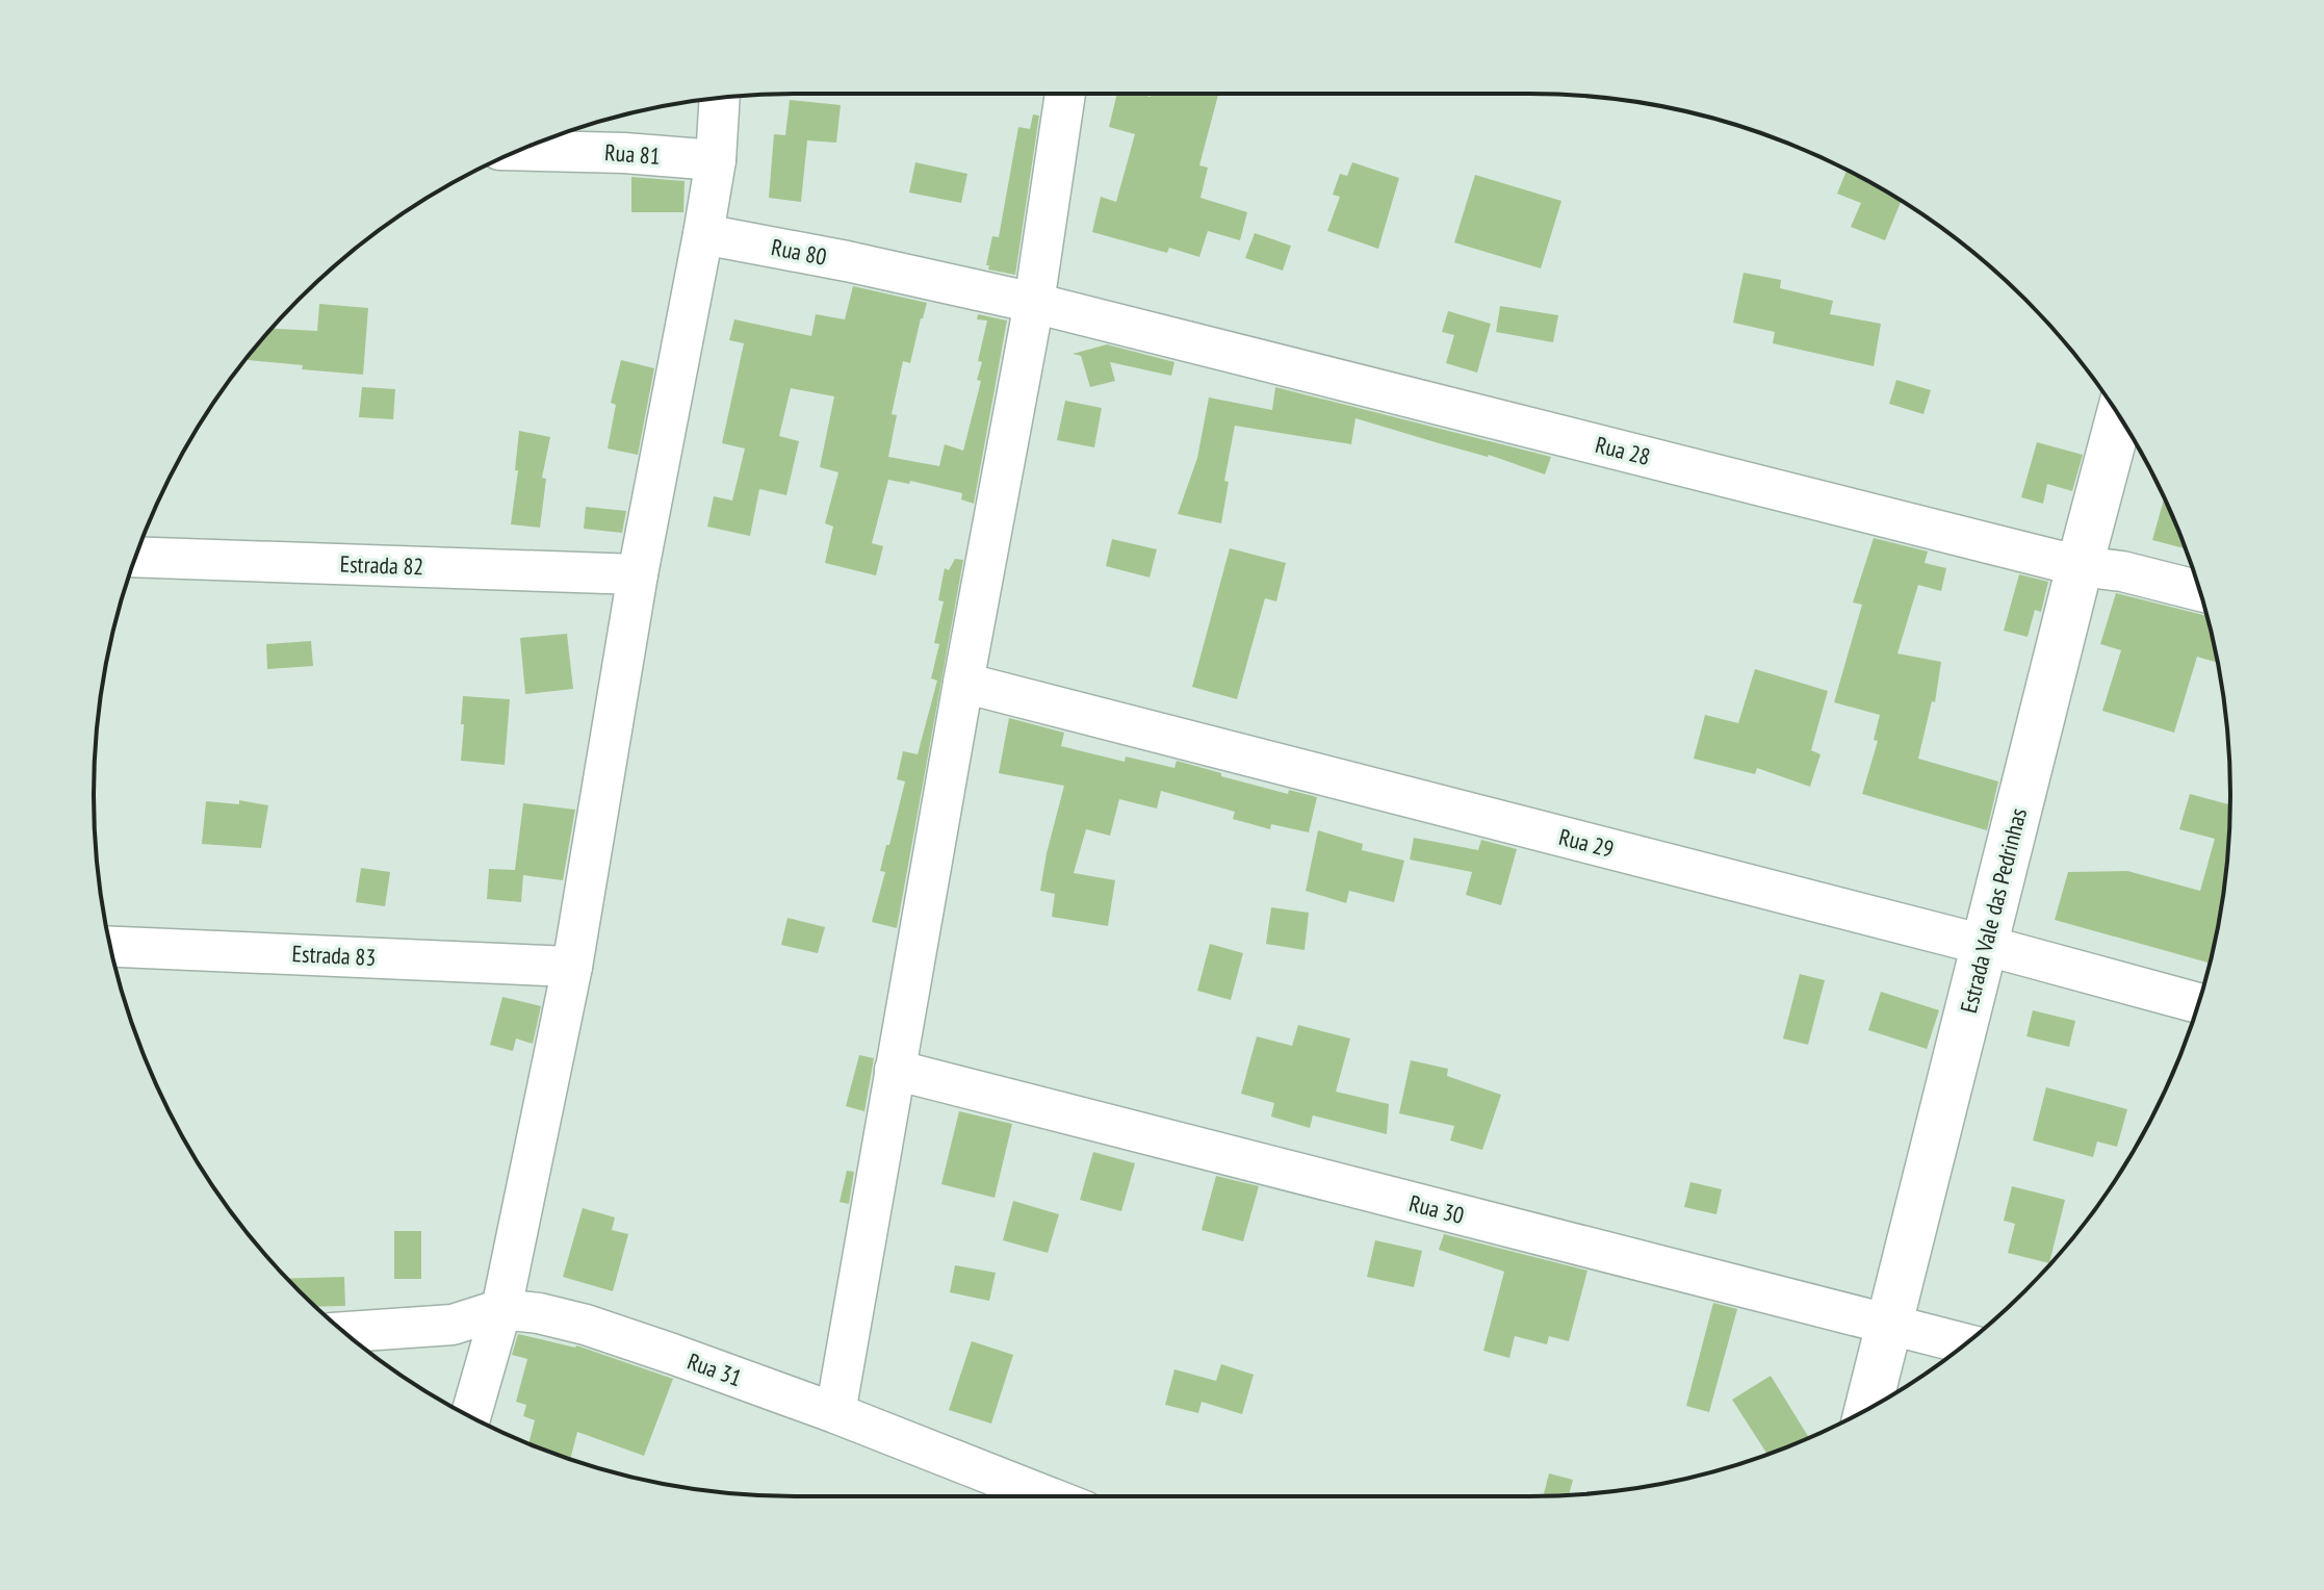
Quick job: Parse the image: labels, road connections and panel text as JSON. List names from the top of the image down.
{
  "streets": {
    "main road": ["Estrada Vale das Pedrinhas"],
    "street": [
      "Rua 81",
      "Rua 80",
      "Rua 28",
      "Estrada 82",
      "Rua 29",
      "Estrada 83",
      "Rua 30",
      "Rua 31"
    ]
  },
  "crossings": [
    ["Rua 80", "Rua 28"],
    ["Rua 28", "Estrada Vale das Pedrinhas"],
    ["Rua 29", "Estrada Vale das Pedrinhas"],
    ["Estrada Vale das Pedrinhas", "Rua 30"]
  ]
}
